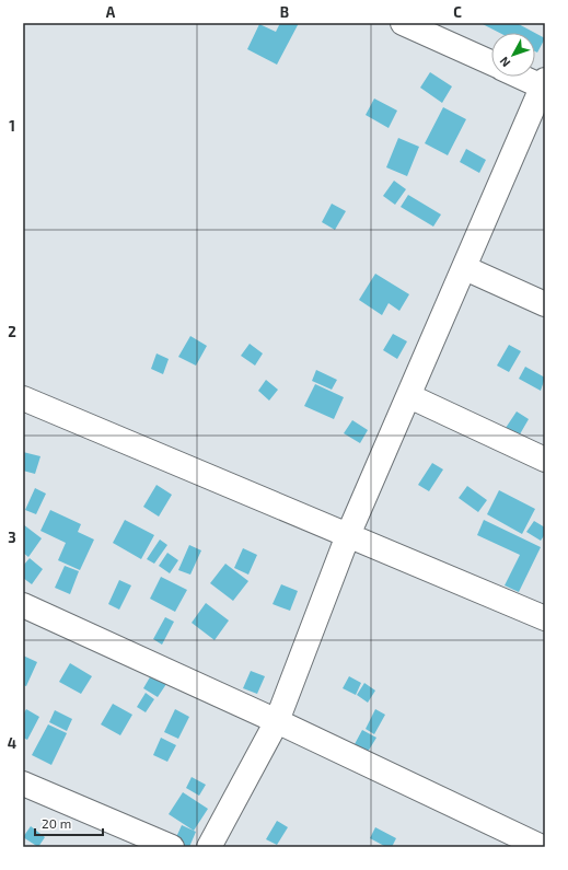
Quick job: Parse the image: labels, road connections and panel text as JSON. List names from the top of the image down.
{
  "scale_bar": "20 m",
  "north": "bottom left",
  "grid": {
    "columns": ["A", "B", "C"],
    "rows": [
      "1",
      "2",
      "3",
      "4"
    ]
  }
}
